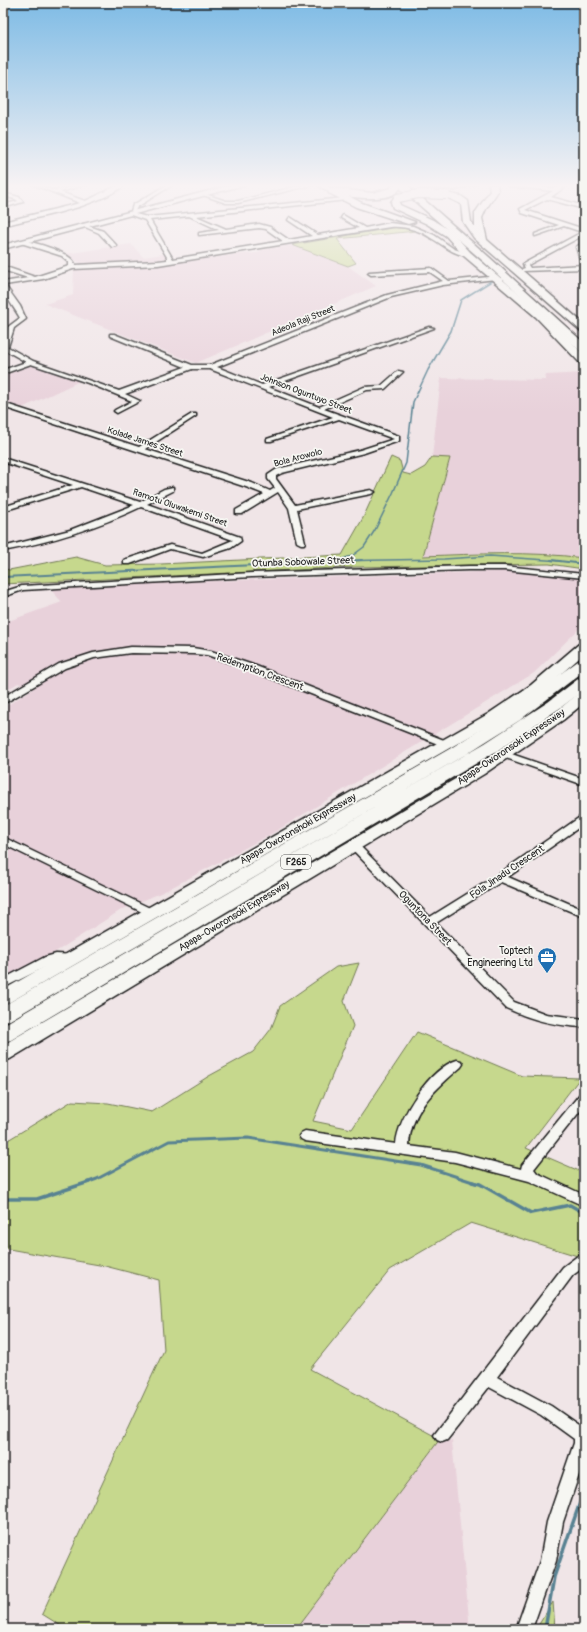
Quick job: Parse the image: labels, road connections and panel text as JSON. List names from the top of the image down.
{
  "streets": {
    "highway": ["Apapa-Oworonsoki Expressway", "F265"],
    "main road": ["Apapa-Oworonshoki Expressway"],
    "street": [
      "Adeola Raji Street",
      "Johnson Oguntuyo Street",
      "Kolade James Street",
      "Bola Arowolo",
      "Ramotu Oluwakemi Street",
      "Otunba Sobowale Street",
      "Redemption Crescent",
      "Fola Jinadu Crescent",
      "Oguntona Street"
    ]
  },
  "crossings": [
    ["Adeola Raji Street", "Johnson Oguntuyo Street"],
    ["Johnson Oguntuyo Street", "Bola Arowolo"],
    ["Redemption Crescent", "Apapa-Oworonshoki Expressway"],
    ["Apapa-Oworonsoki Expressway", "Oguntona Street"],
    ["Fola Jinadu Crescent", "Oguntona Street"]
  ],
  "places": {
    "office": ["Toptech Engineering Ltd"]
  }
}
